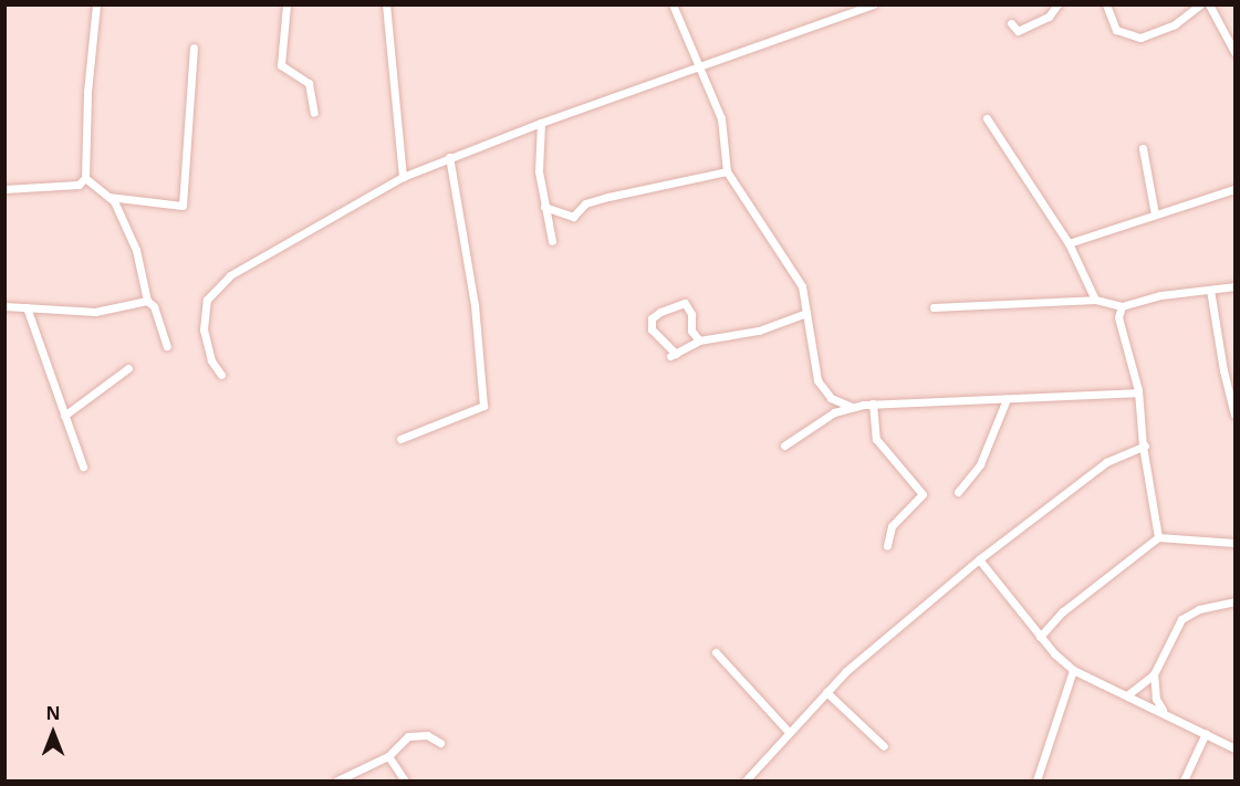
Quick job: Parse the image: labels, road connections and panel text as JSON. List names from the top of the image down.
{
  "north": "top"
}
